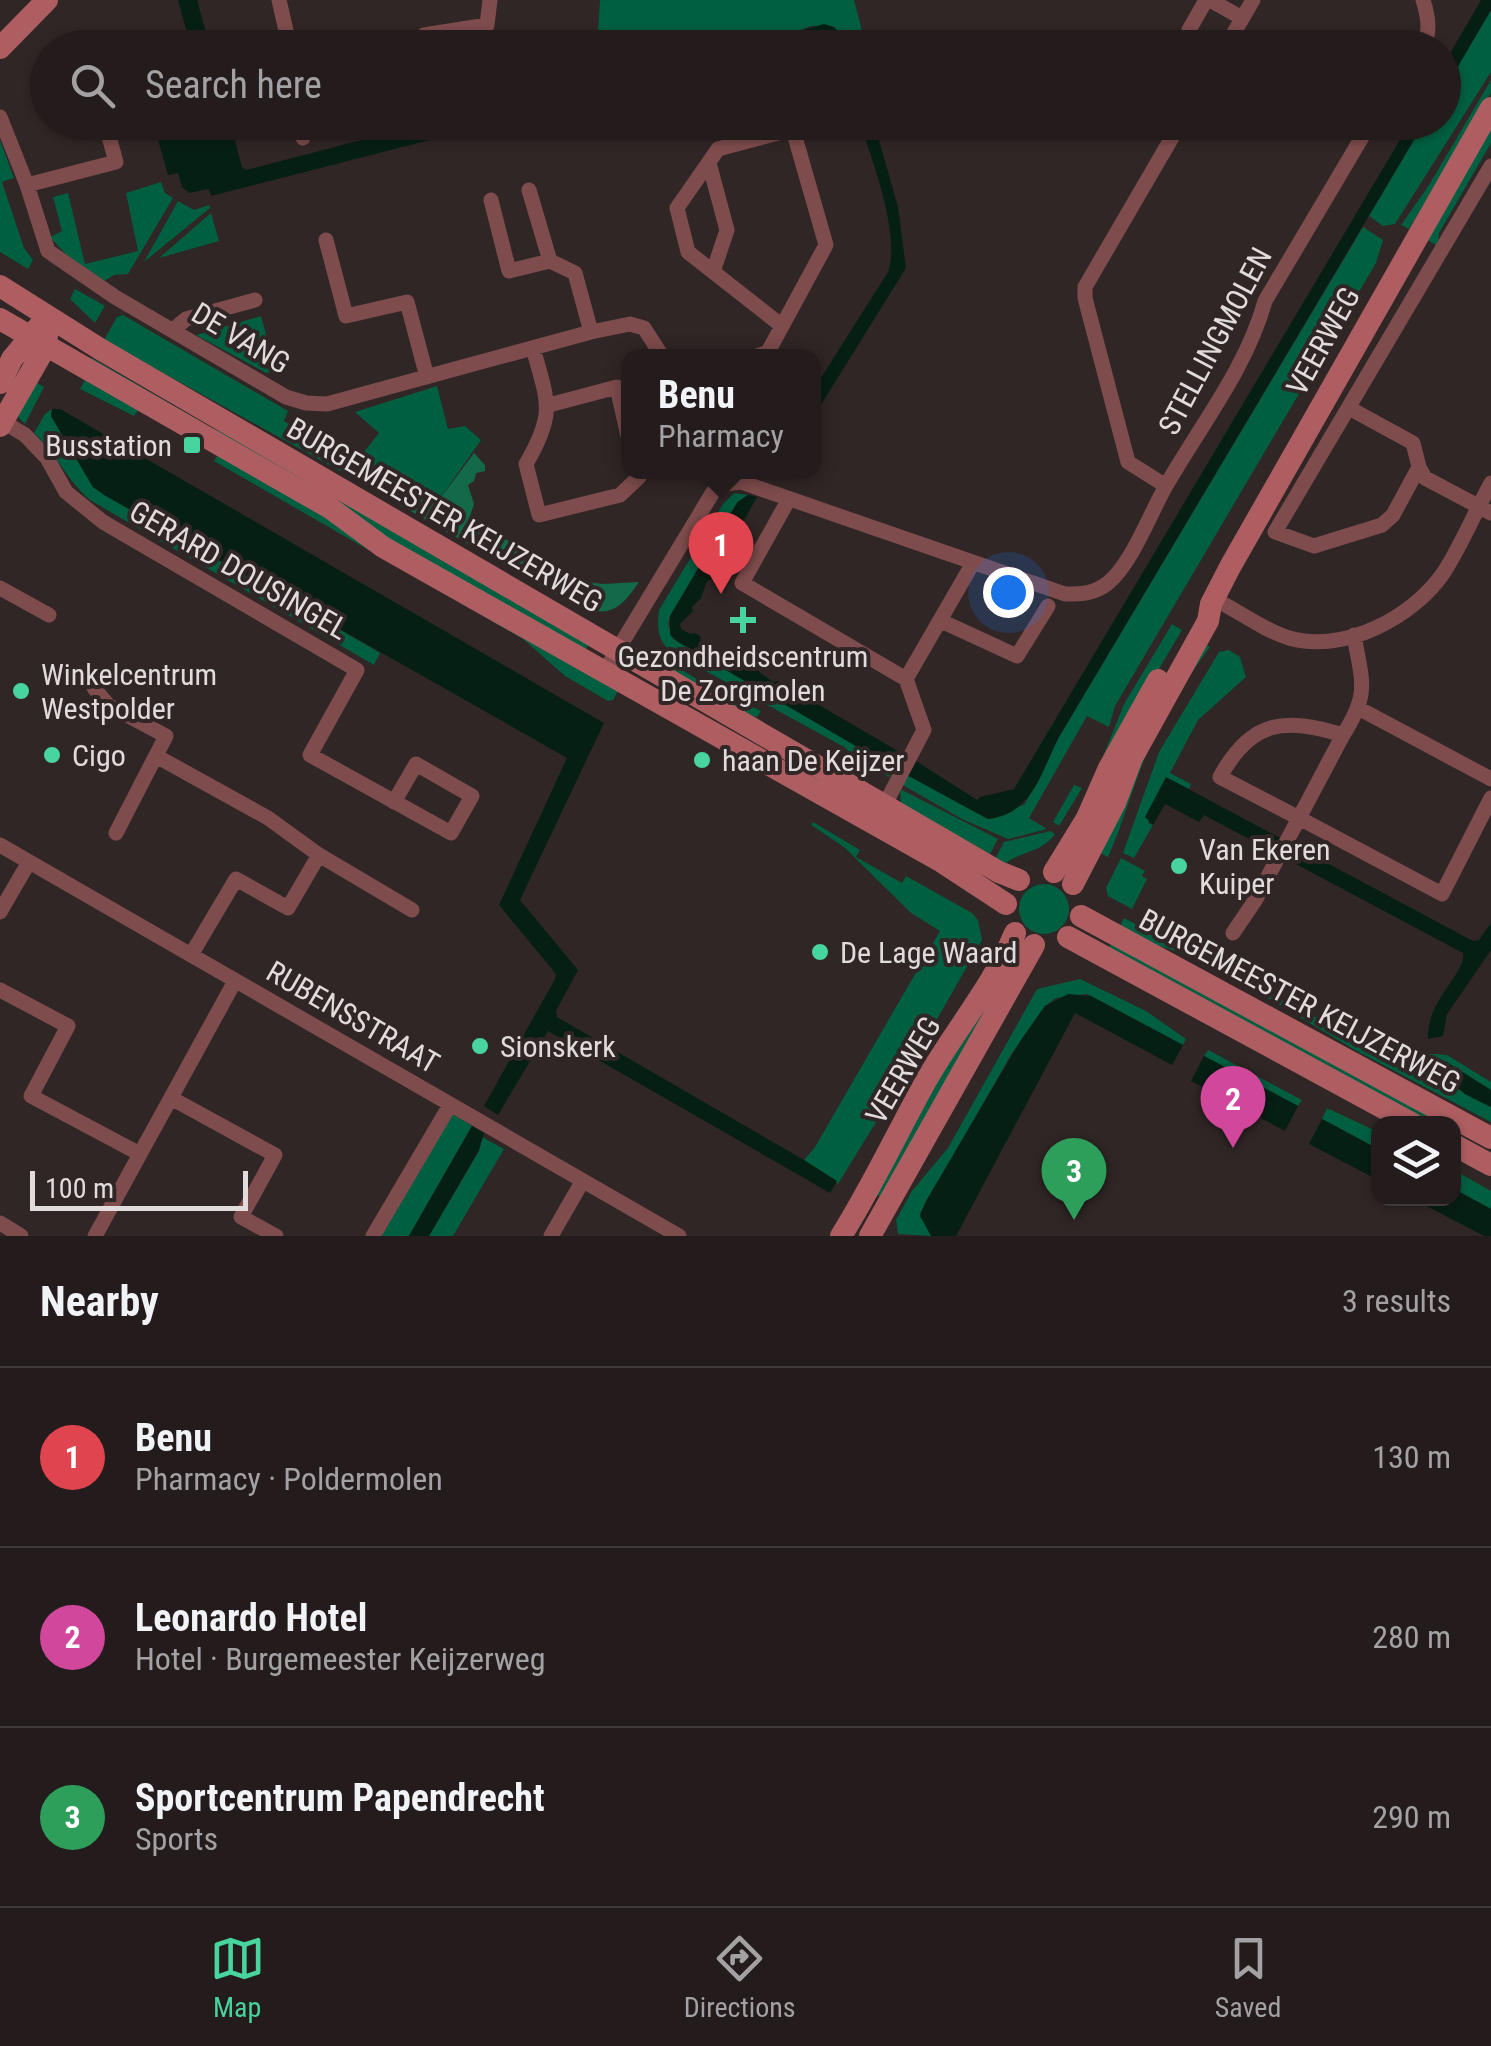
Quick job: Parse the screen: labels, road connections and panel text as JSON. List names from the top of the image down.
{
  "streets": {
    "main road": ["VEERWEG", "BURGEMEESTER KEIJZERWEG"],
    "street": [
      "DE VANG",
      "STELLINGMOLEN",
      "GERARD DOUSINGEL",
      "RUBENSSTRAAT"
    ]
  },
  "crossings": [
    ["VEERWEG", "BURGEMEESTER KEIJZERWEG"]
  ],
  "places": {
    "transit": ["Busstation"],
    "health": ["Gezondheidscentrum De Zorgmolen"],
    "other": [
      "Winkelcentrum Westpolder",
      "Cigo",
      "haan De Keijzer",
      "Van Ekeren Kuiper",
      "De Lage Waard",
      "Sionskerk"
    ]
  },
  "scale_bar": "100 m",
  "page": {
    "search": "Search here",
    "popup": ["Benu", "Pharmacy"],
    "pins": ["1", "2", "3"],
    "scale": "100 m",
    "heading": ["Nearby", "3 results"],
    "list": [
      {
        "mark": "1",
        "name": "Benu",
        "note": "Pharmacy · Poldermolen",
        "value": "130 m"
      },
      {
        "mark": "2",
        "name": "Leonardo Hotel",
        "note": "Hotel · Burgemeester Keijzerweg",
        "value": "280 m"
      },
      {
        "mark": "3",
        "name": "Sportcentrum Papendrecht",
        "note": "Sports",
        "value": "290 m"
      }
    ],
    "nav": ["Map", "Directions", "Saved"]
  }
}
